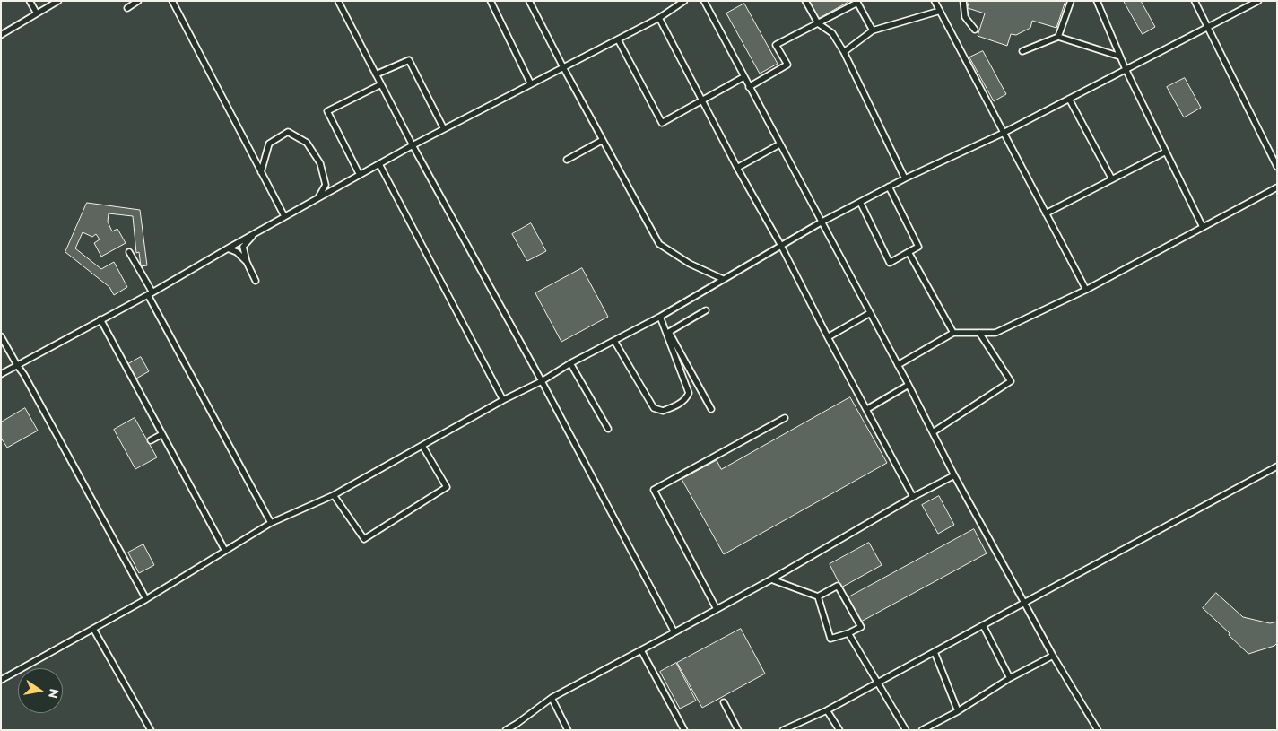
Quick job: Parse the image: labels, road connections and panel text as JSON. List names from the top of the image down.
{
  "north": "right"
}
